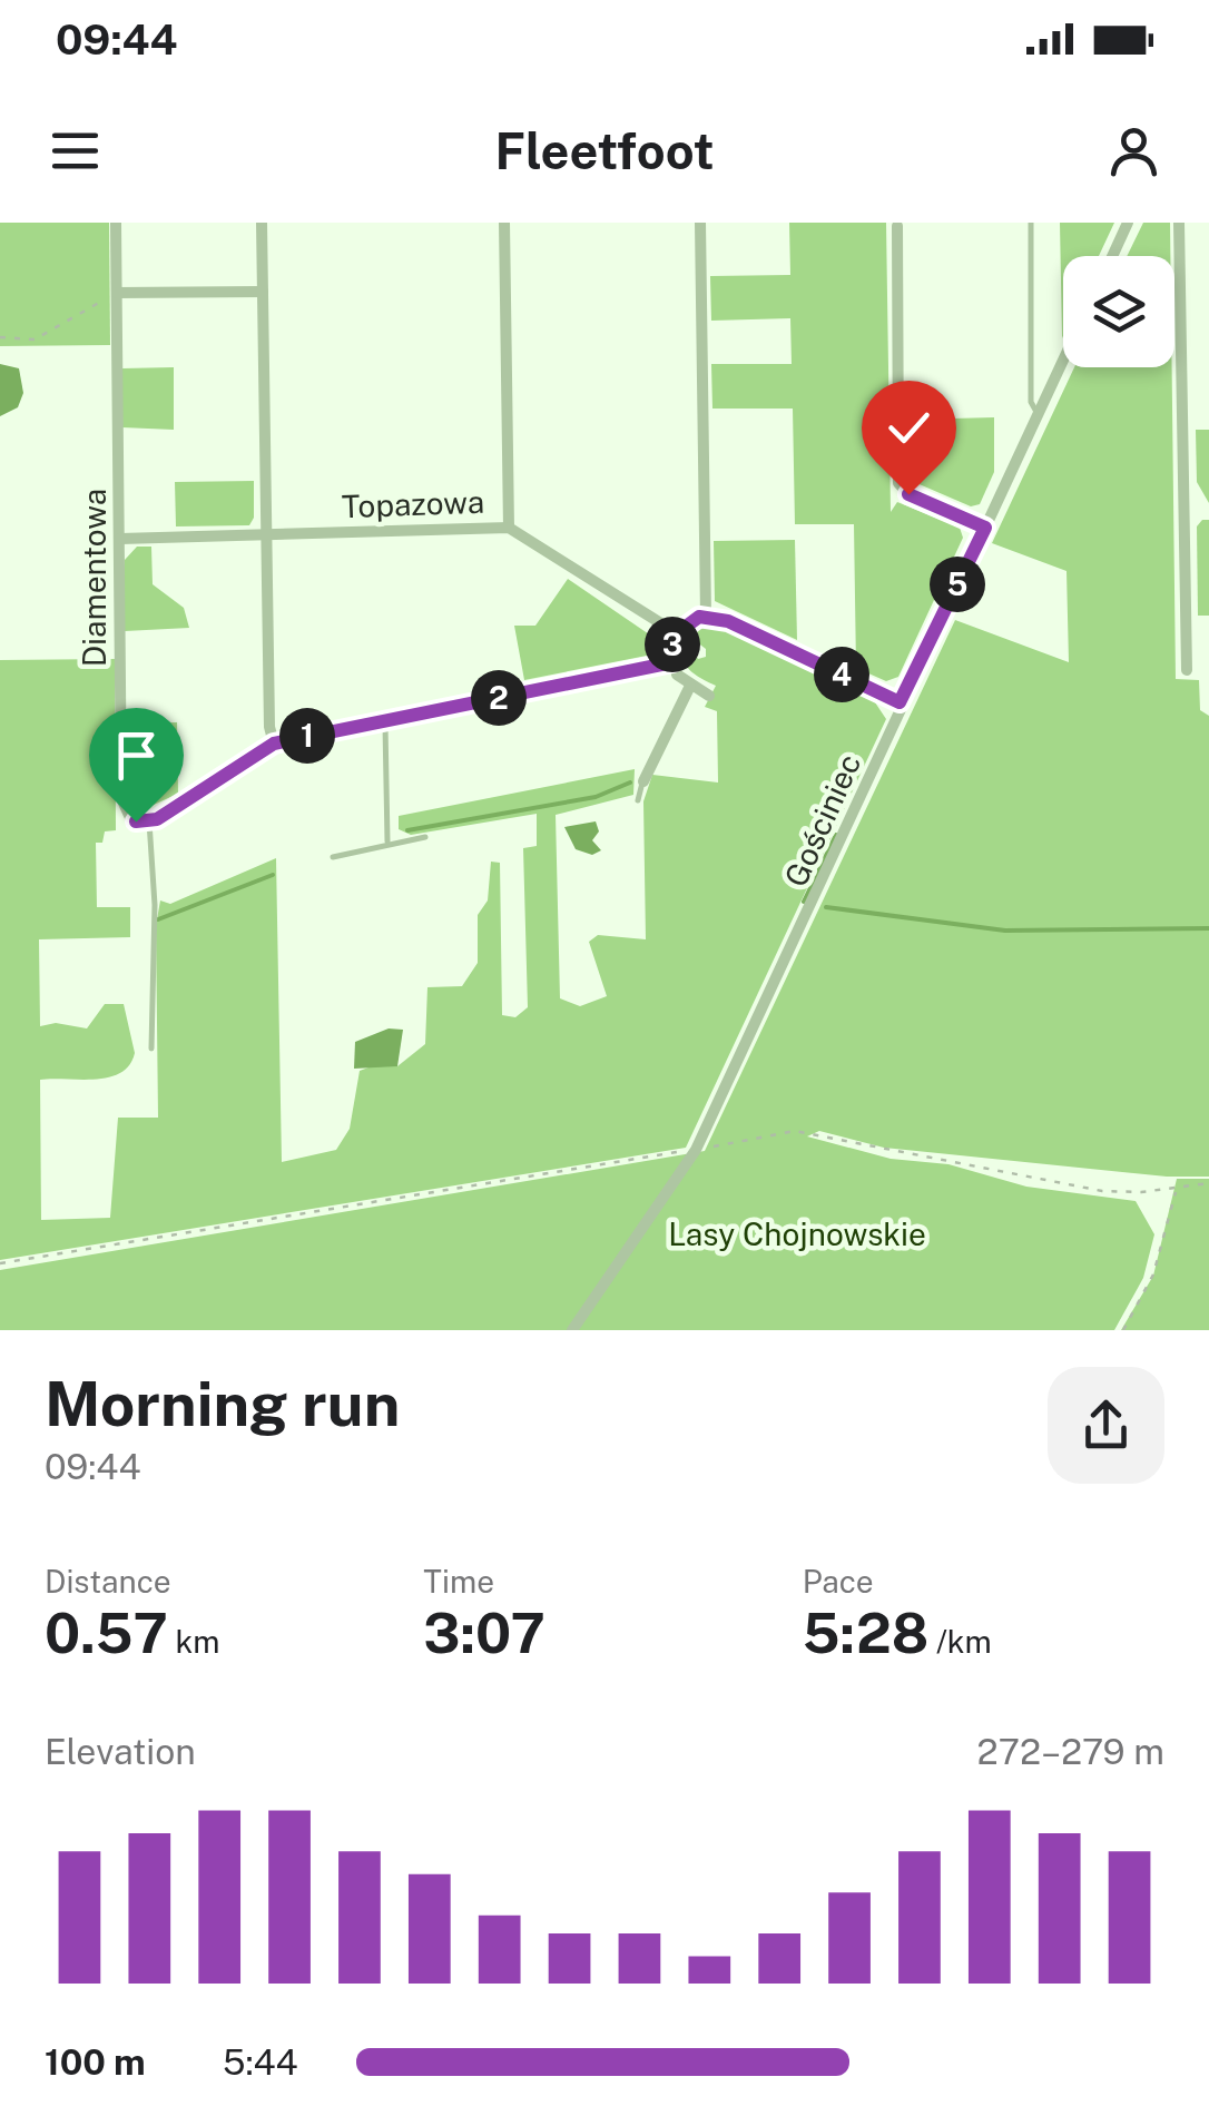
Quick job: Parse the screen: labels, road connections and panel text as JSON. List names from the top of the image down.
{
  "streets": {
    "street": ["Topazowa", "Diamentowa", "Gościniec"]
  },
  "crossings": [
    ["Topazowa", "Diamentowa"]
  ],
  "parks": ["Lasy Chojnowskie"],
  "page": {
    "status": "09:44",
    "header": "Fleetfoot",
    "pins": [
      "5",
      "3",
      "4",
      "2",
      "1"
    ],
    "heading": ["Morning run", "09:44"],
    "stats": [
      ["Distance", "0.57 km"],
      ["Time", "3:07"],
      ["Pace", "5:28 /km"]
    ],
    "chart": ["Elevation", "272–279 m"],
    "list": [
      {
        "name": "100 m",
        "note": "5:44"
      }
    ]
  }
}
